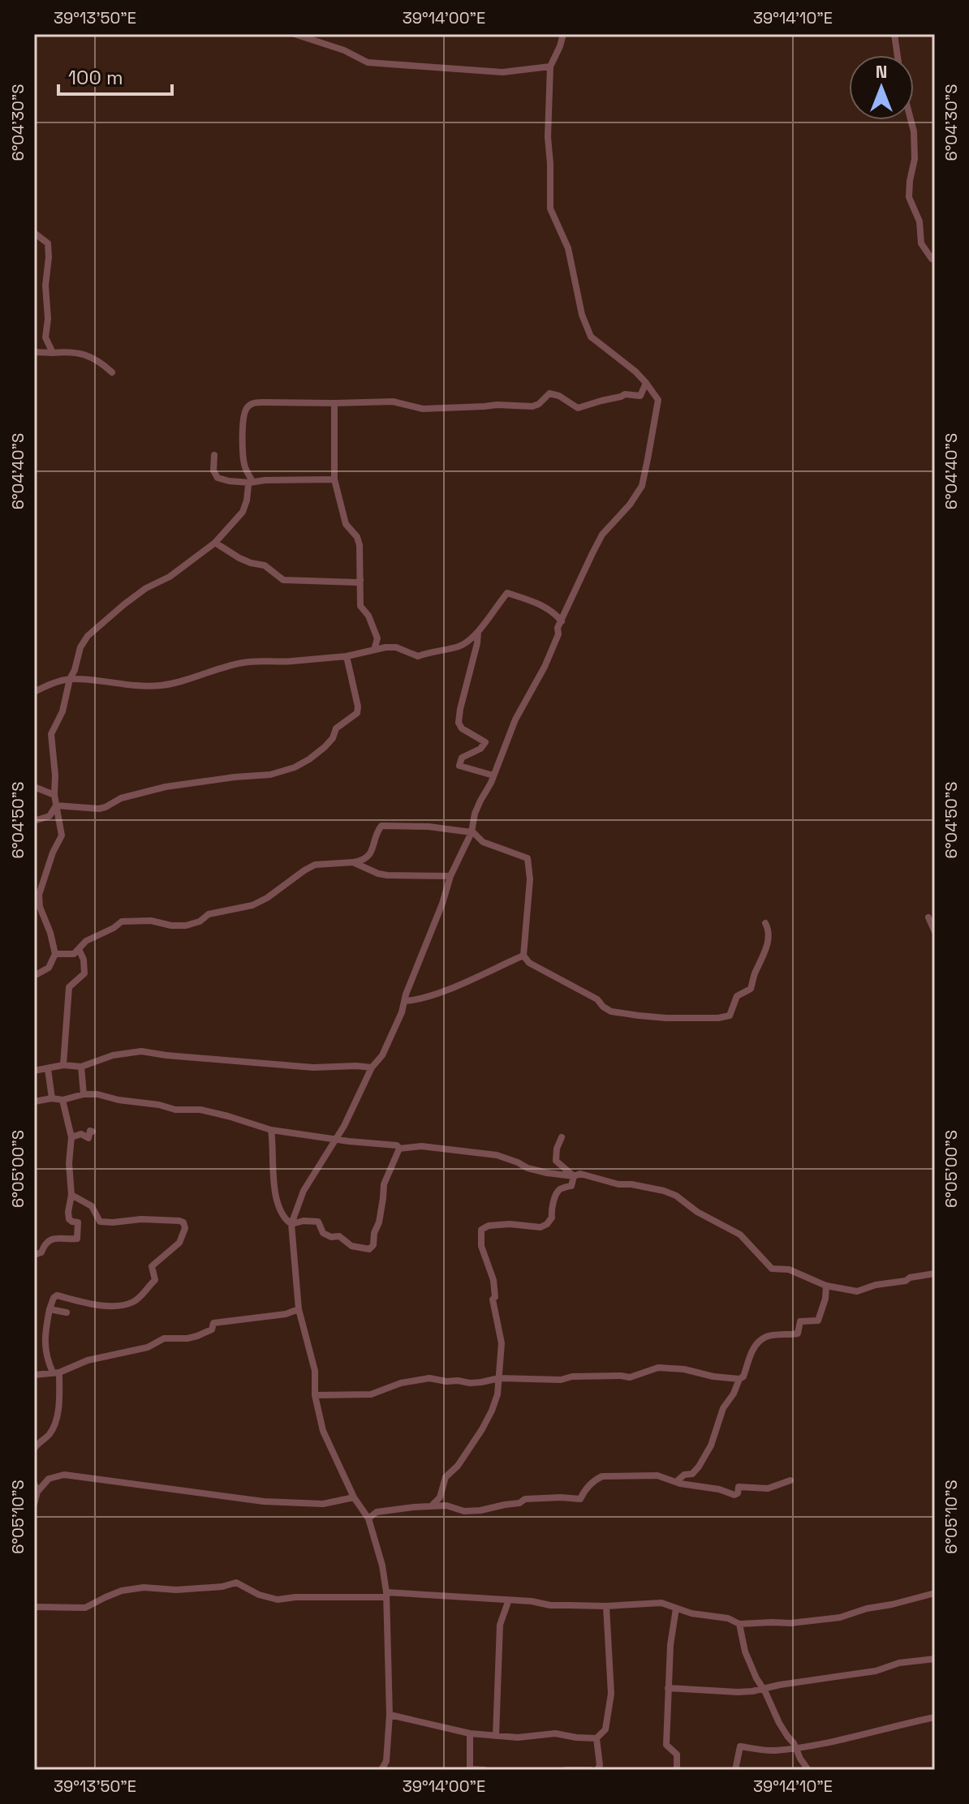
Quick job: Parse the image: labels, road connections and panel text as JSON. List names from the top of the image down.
{
  "scale_bar": "100 m",
  "north": "top",
  "coordinates": [
    "39°13'50\"E",
    "39°14'00\"E",
    "39°14'10\"E",
    "6°04'30\"S",
    "6°04'40\"S",
    "6°04'50\"S",
    "6°05'00\"S",
    "6°05'10\"S"
  ]
}
